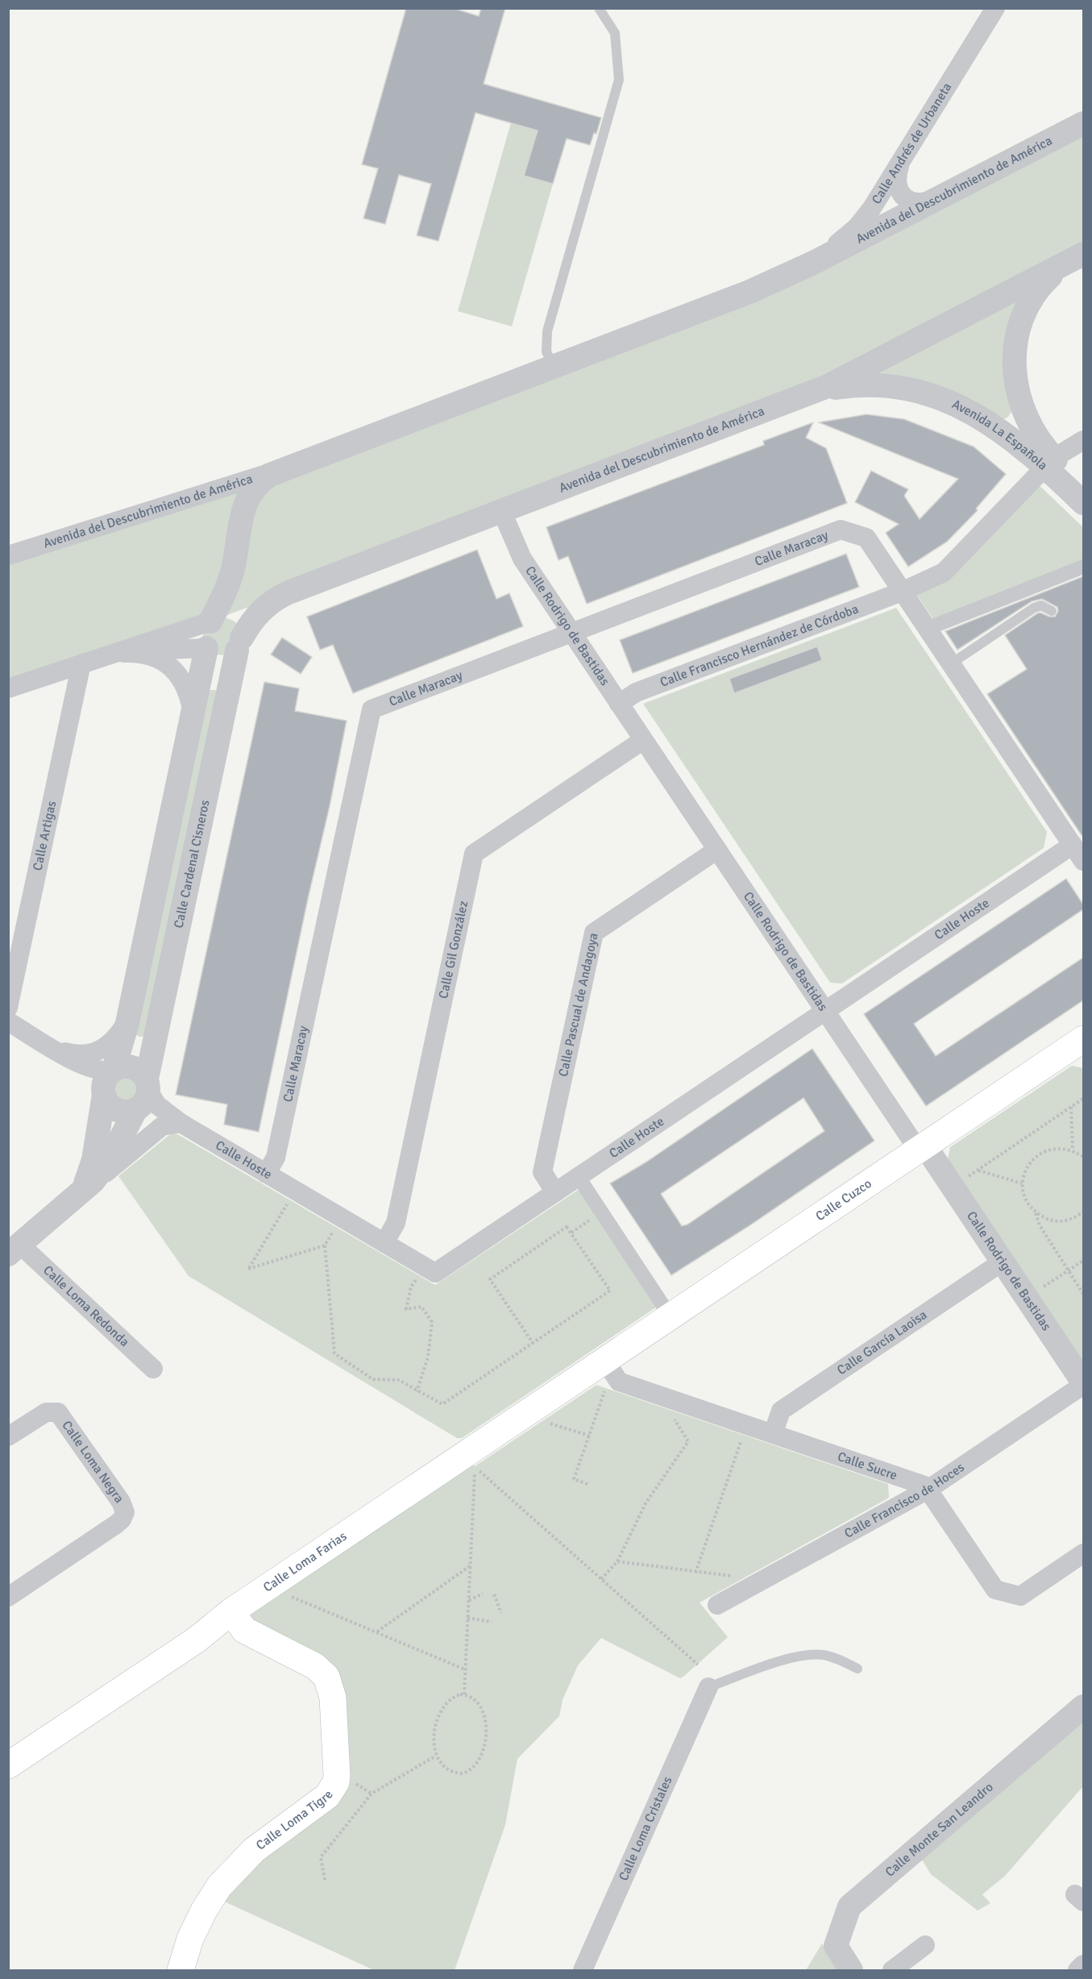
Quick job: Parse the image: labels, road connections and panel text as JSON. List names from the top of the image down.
{
  "streets": {
    "main road": ["Calle Cuzco", "Calle Loma Farias", "Calle Loma Tigre"],
    "street": [
      "Calle Andrés de Urbaneta",
      "Avenida del Descubrimiento de América",
      "Avenida La Española",
      "Calle Maracay",
      "Calle Rodrigo de Bastidas",
      "Calle Francisco Hernández de Córdoba",
      "Calle Artigas",
      "Calle Cardenal Cisneros",
      "Calle Hoste",
      "Calle Gil González",
      "Calle Pascual de Andagoya",
      "Calle Loma Redonda",
      "Calle García Laoisa",
      "Calle Loma Negra",
      "Calle Sucre",
      "Calle Francisco de Hoces",
      "Calle Loma Cristales",
      "Calle Monte San Leandro"
    ]
  },
  "crossings": [
    ["Calle Andrés de Urbaneta", "Avenida del Descubrimiento de América"],
    ["Avenida del Descubrimiento de América", "Avenida La Española"],
    ["Avenida del Descubrimiento de América", "Calle Rodrigo de Bastidas"],
    ["Avenida del Descubrimiento de América", "Calle Cardenal Cisneros"],
    ["Calle Maracay", "Calle Rodrigo de Bastidas"],
    ["Calle Maracay", "Calle Francisco Hernández de Córdoba"],
    ["Calle Maracay", "Calle Hoste"],
    ["Calle Rodrigo de Bastidas", "Calle Francisco Hernández de Córdoba"],
    ["Calle Rodrigo de Bastidas", "Calle Hoste"],
    ["Calle Rodrigo de Bastidas", "Calle Gil González"],
    ["Calle Rodrigo de Bastidas", "Calle Pascual de Andagoya"],
    ["Calle Rodrigo de Bastidas", "Calle Cuzco"],
    ["Calle Rodrigo de Bastidas", "Calle García Laoisa"],
    ["Calle Rodrigo de Bastidas", "Calle Francisco de Hoces"],
    ["Calle Cardenal Cisneros", "Calle Hoste"],
    ["Calle Cardenal Cisneros", "Calle Loma Redonda"],
    ["Calle Hoste", "Calle Gil González"],
    ["Calle Hoste", "Calle Pascual de Andagoya"],
    ["Calle Cuzco", "Calle Sucre"],
    ["Calle Cuzco", "Calle Loma Farias"],
    ["Calle García Laoisa", "Calle Sucre"],
    ["Calle Sucre", "Calle Francisco de Hoces"],
    ["Calle Sucre", "Calle Loma Farias"],
    ["Calle Loma Farias", "Calle Loma Tigre"]
  ]
}
